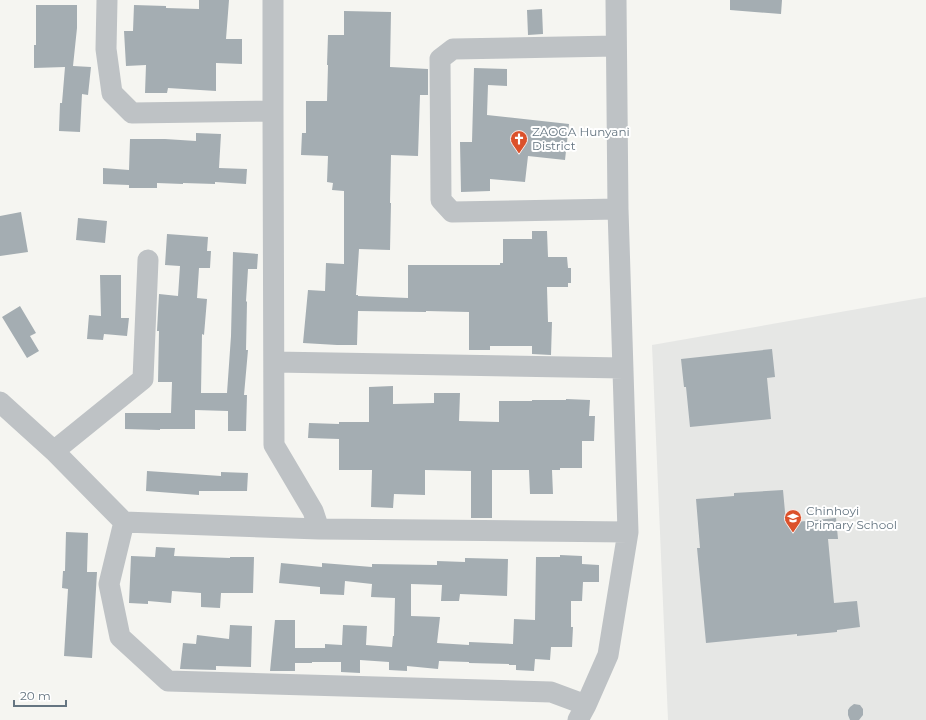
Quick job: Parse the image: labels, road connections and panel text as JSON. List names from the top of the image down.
{
  "places": {
    "church": ["ZAOGA Hunyani District"],
    "school or university": ["Chinhoyi Primary School"]
  },
  "scale_bar": "20 m"
}
